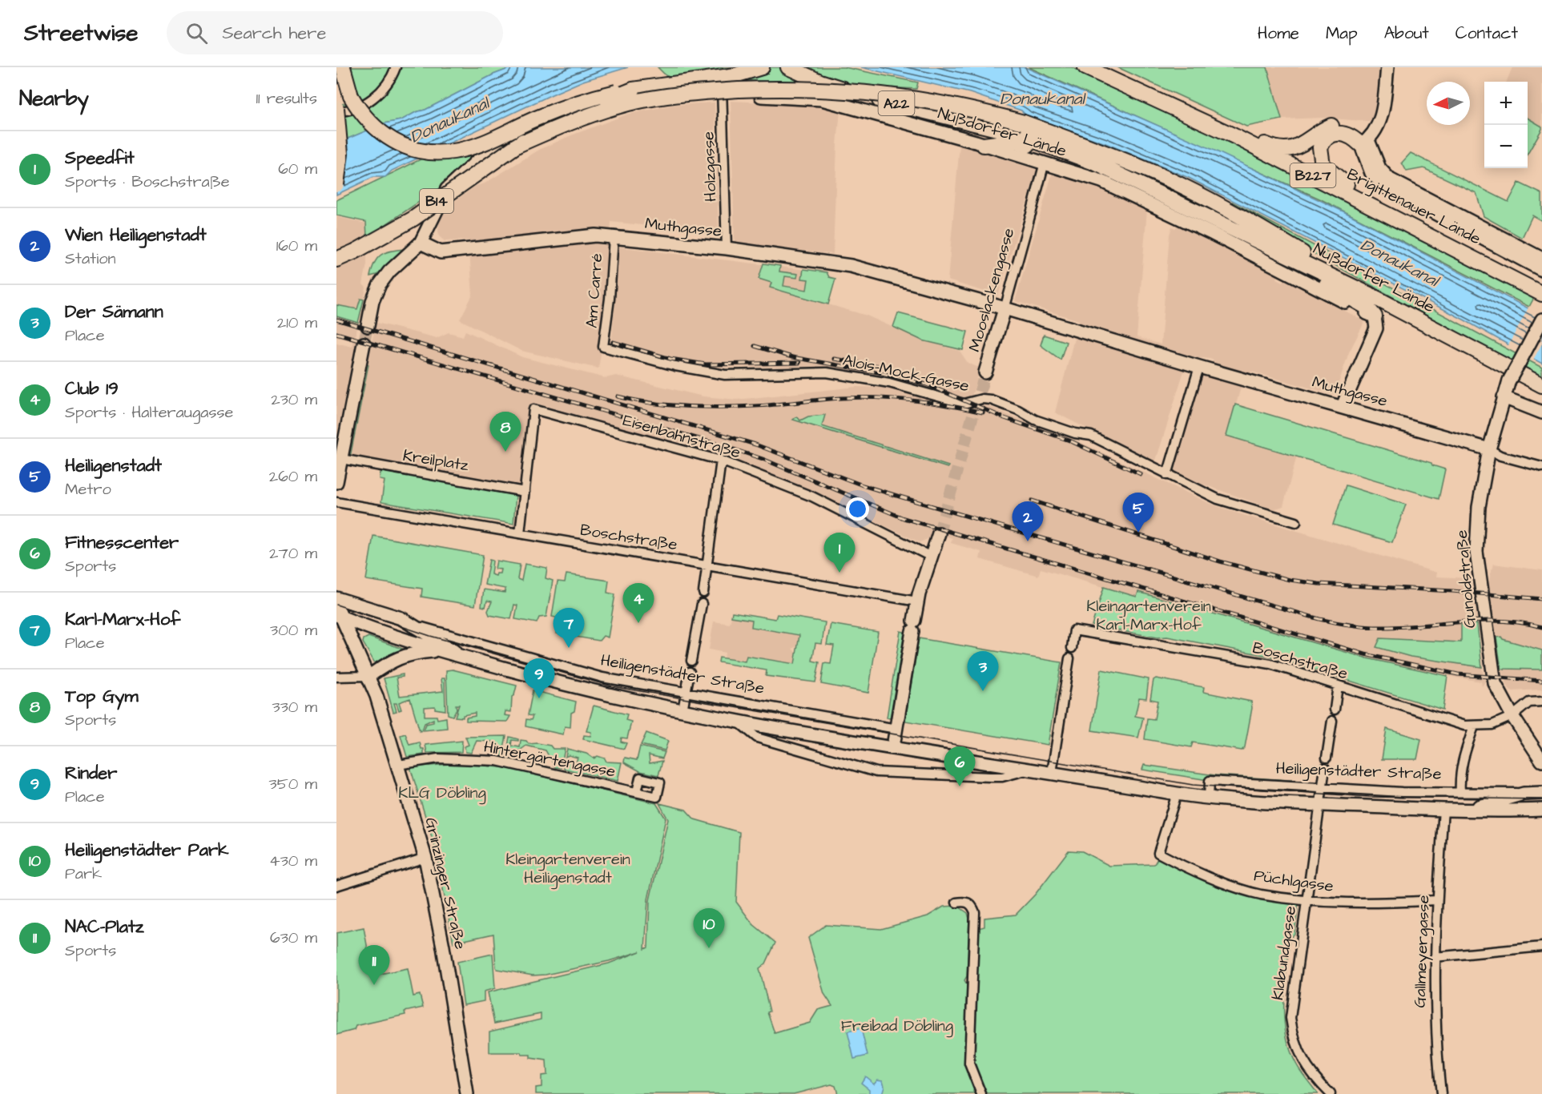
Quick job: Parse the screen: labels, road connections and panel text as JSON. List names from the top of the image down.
{
  "streets": {
    "highway": [
      "A22",
      "Nußdorfer Lände",
      "B227",
      "B14",
      "Brigittenauer Lände"
    ],
    "street": [
      "Holzgasse",
      "Muthgasse",
      "Mooslackengasse",
      "Am Carré",
      "Alois-Mock-Gasse",
      "Eisenbahnstraße",
      "Kreilplatz",
      "Boschstraße",
      "Gunoldstraße",
      "Heiligenstädter Straße",
      "Hintergärtengasse",
      "Püchlgasse",
      "Grinzinger Straße",
      "Gallmeyergasse",
      "Klabundgasse"
    ]
  },
  "crossings": [
    ["Nußdorfer Lände", "Holzgasse"],
    ["Nußdorfer Lände", "Muthgasse"],
    ["Nußdorfer Lände", "Mooslackengasse"],
    ["Nußdorfer Lände", "Gunoldstraße"],
    ["Holzgasse", "Muthgasse"],
    ["Muthgasse", "Mooslackengasse"],
    ["Muthgasse", "Am Carré"],
    ["Muthgasse", "Gunoldstraße"],
    ["Am Carré", "Alois-Mock-Gasse"],
    ["Eisenbahnstraße", "Kreilplatz"],
    ["Eisenbahnstraße", "Boschstraße"],
    ["Boschstraße", "Gunoldstraße"],
    ["Heiligenstädter Straße", "Püchlgasse"],
    ["Heiligenstädter Straße", "Grinzinger Straße"],
    ["Heiligenstädter Straße", "Gallmeyergasse"],
    ["Heiligenstädter Straße", "Klabundgasse"],
    ["Hintergärtengasse", "Grinzinger Straße"],
    ["Püchlgasse", "Gallmeyergasse"],
    ["Püchlgasse", "Klabundgasse"]
  ],
  "water": ["Donaukanal"],
  "parks": [
    "Kleingartenverein Karl-Marx-Hof",
    "KLG Döbling",
    "Kleingartenverein Heiligenstadt",
    "Freibad Döbling"
  ],
  "north": "left",
  "page": {
    "header": "Streetwise",
    "search": "Search here",
    "nav": [
      "Home",
      "Map",
      "About",
      "Contact"
    ],
    "heading": ["Nearby", "11 results"],
    "map_buttons": ["+", "−"],
    "list": [
      {
        "mark": "1",
        "name": "Speedfit",
        "note": "Sports · Boschstraße",
        "value": "60 m"
      },
      {
        "mark": "2",
        "name": "Wien Heiligenstadt",
        "note": "Station",
        "value": "160 m"
      },
      {
        "mark": "3",
        "name": "Der Sämann",
        "note": "Place",
        "value": "210 m"
      },
      {
        "mark": "4",
        "name": "Club 19",
        "note": "Sports · Halteraugasse",
        "value": "230 m"
      },
      {
        "mark": "5",
        "name": "Heiligenstadt",
        "note": "Metro",
        "value": "260 m"
      },
      {
        "mark": "6",
        "name": "Fitnesscenter",
        "note": "Sports",
        "value": "270 m"
      },
      {
        "mark": "7",
        "name": "Karl-Marx-Hof",
        "note": "Place",
        "value": "300 m"
      },
      {
        "mark": "8",
        "name": "Top Gym",
        "note": "Sports",
        "value": "330 m"
      },
      {
        "mark": "9",
        "name": "Rinder",
        "note": "Place",
        "value": "350 m"
      },
      {
        "mark": "10",
        "name": "Heiligenstädter Park",
        "note": "Park",
        "value": "430 m"
      },
      {
        "mark": "11",
        "name": "NAC-Platz",
        "note": "Sports",
        "value": "630 m"
      }
    ],
    "pins": [
      "8",
      "5",
      "2",
      "1",
      "4",
      "7",
      "3",
      "9",
      "6",
      "10",
      "11"
    ]
  }
}
